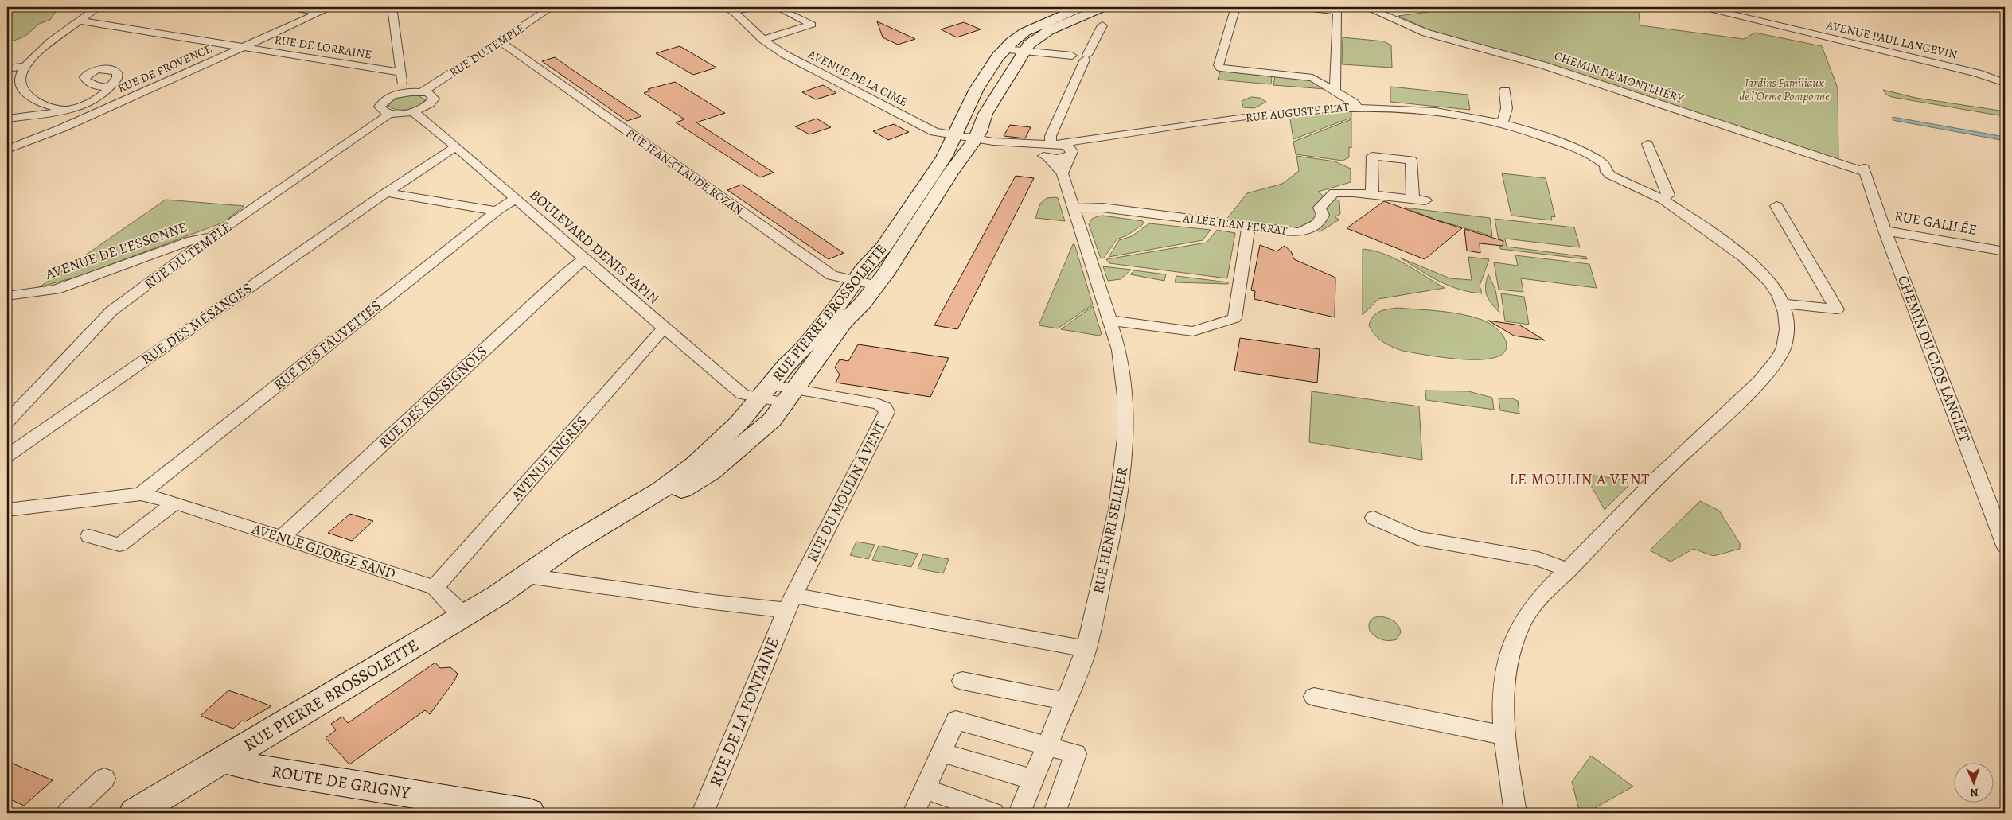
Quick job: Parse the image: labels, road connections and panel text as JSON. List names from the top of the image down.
{
  "streets": {
    "main road": ["RUE PIERRE BROSSOLETTE", "ROUTE DE GRIGNY"],
    "street": [
      "AVENUE PAUL LANGEVIN",
      "RUE DE LORRAINE",
      "RUE DU TEMPLE",
      "RUE DE PROVENCE",
      "CHEMIN DE MONTLHÉRY",
      "AVENUE DE LA CIME",
      "RUE AUGUSTE PLAT",
      "RUE JEAN-CLAUDE ROZAN",
      "RUE GALILÉE",
      "ALLÉE JEAN FERRAT",
      "BOULEVARD DENIS PAPIN",
      "AVENUE DE L'ESSONNE",
      "RUE DES MÉSANGES",
      "RUE DES FAUVETTES",
      "CHEMIN DU CLOS LANGLET",
      "RUE DES ROSSIGNOLS",
      "AVENUE INGRES",
      "RUE DU MOULIN À VENT",
      "RUE HENRI SELLIER",
      "AVENUE GEORGE SAND",
      "RUE DE LA FONTAINE"
    ]
  },
  "crossings": [
    ["RUE DE LORRAINE", "RUE DE PROVENCE"],
    ["RUE DU TEMPLE", "RUE JEAN-CLAUDE ROZAN"],
    ["RUE DU TEMPLE", "AVENUE DE L'ESSONNE"],
    ["CHEMIN DE MONTLHÉRY", "CHEMIN DU CLOS LANGLET"],
    ["AVENUE DE LA CIME", "RUE AUGUSTE PLAT"],
    ["AVENUE DE LA CIME", "RUE PIERRE BROSSOLETTE"],
    ["RUE JEAN-CLAUDE ROZAN", "RUE PIERRE BROSSOLETTE"],
    ["RUE GALILÉE", "CHEMIN DU CLOS LANGLET"],
    ["ALLÉE JEAN FERRAT", "RUE HENRI SELLIER"],
    ["BOULEVARD DENIS PAPIN", "RUE PIERRE BROSSOLETTE"],
    ["BOULEVARD DENIS PAPIN", "RUE DES MÉSANGES"],
    ["BOULEVARD DENIS PAPIN", "RUE DES FAUVETTES"],
    ["BOULEVARD DENIS PAPIN", "RUE DES ROSSIGNOLS"],
    ["BOULEVARD DENIS PAPIN", "AVENUE INGRES"],
    ["BOULEVARD DENIS PAPIN", "RUE DU MOULIN À VENT"],
    ["RUE PIERRE BROSSOLETTE", "RUE DU MOULIN À VENT"],
    ["RUE PIERRE BROSSOLETTE", "AVENUE GEORGE SAND"],
    ["RUE PIERRE BROSSOLETTE", "ROUTE DE GRIGNY"],
    ["RUE DES FAUVETTES", "AVENUE GEORGE SAND"],
    ["RUE DES ROSSIGNOLS", "AVENUE GEORGE SAND"],
    ["AVENUE INGRES", "AVENUE GEORGE SAND"],
    ["RUE DU MOULIN À VENT", "RUE DE LA FONTAINE"]
  ],
  "districts": ["LE MOULIN A VENT"],
  "parks": ["Jardins Familiaux de l’Orme Pomponne"],
  "north": "bottom"
}
